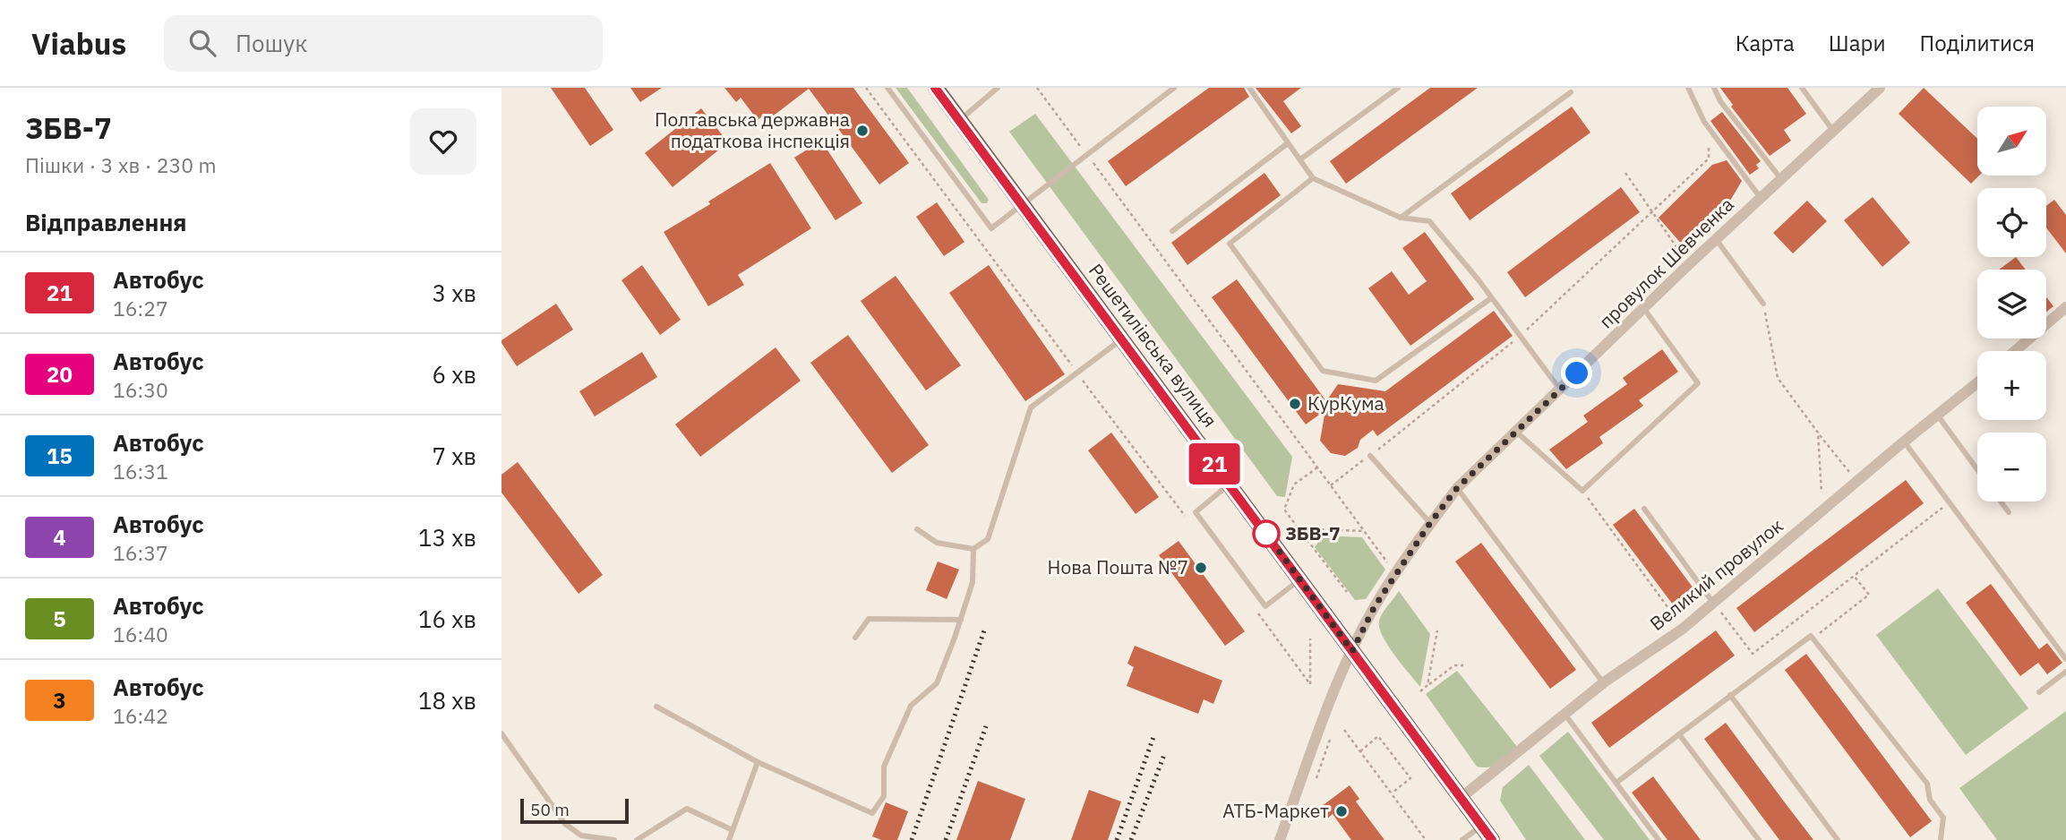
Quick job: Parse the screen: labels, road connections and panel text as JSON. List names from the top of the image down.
{
  "streets": {
    "main road": ["Решетилівська вулиця"],
    "street": ["провулок Шевченка", "Великий провулок"]
  },
  "crossings": [
    ["провулок Шевченка", "Решетилівська вулиця"],
    ["Решетилівська вулиця", "Великий провулок"]
  ],
  "places": [
    "Полтавська державна податкова інспекція",
    "КурКума",
    "ЗБВ-7",
    "Нова Пошта №7",
    "АТБ-Маркет"
  ],
  "lines": ["bus line 21"],
  "scale_bar": "50 m",
  "north": "top right",
  "page": {
    "header": "Viabus",
    "search": "Пошук",
    "nav": ["Карта", "Шари", "Поділитися"],
    "heading": [
      ["ЗБВ-7", "Пішки · 3 хв · 230 m"],
      "Відправлення"
    ],
    "on_map": "21",
    "map_buttons": ["+", "−"],
    "list": [
      {
        "mark": "21",
        "name": "Автобус",
        "note": "16:27",
        "value": "3 хв"
      },
      {
        "mark": "20",
        "name": "Автобус",
        "note": "16:30",
        "value": "6 хв"
      },
      {
        "mark": "15",
        "name": "Автобус",
        "note": "16:31",
        "value": "7 хв"
      },
      {
        "mark": "4",
        "name": "Автобус",
        "note": "16:37",
        "value": "13 хв"
      },
      {
        "mark": "5",
        "name": "Автобус",
        "note": "16:40",
        "value": "16 хв"
      },
      {
        "mark": "3",
        "name": "Автобус",
        "note": "16:42",
        "value": "18 хв"
      }
    ],
    "scale": "50 m"
  }
}
